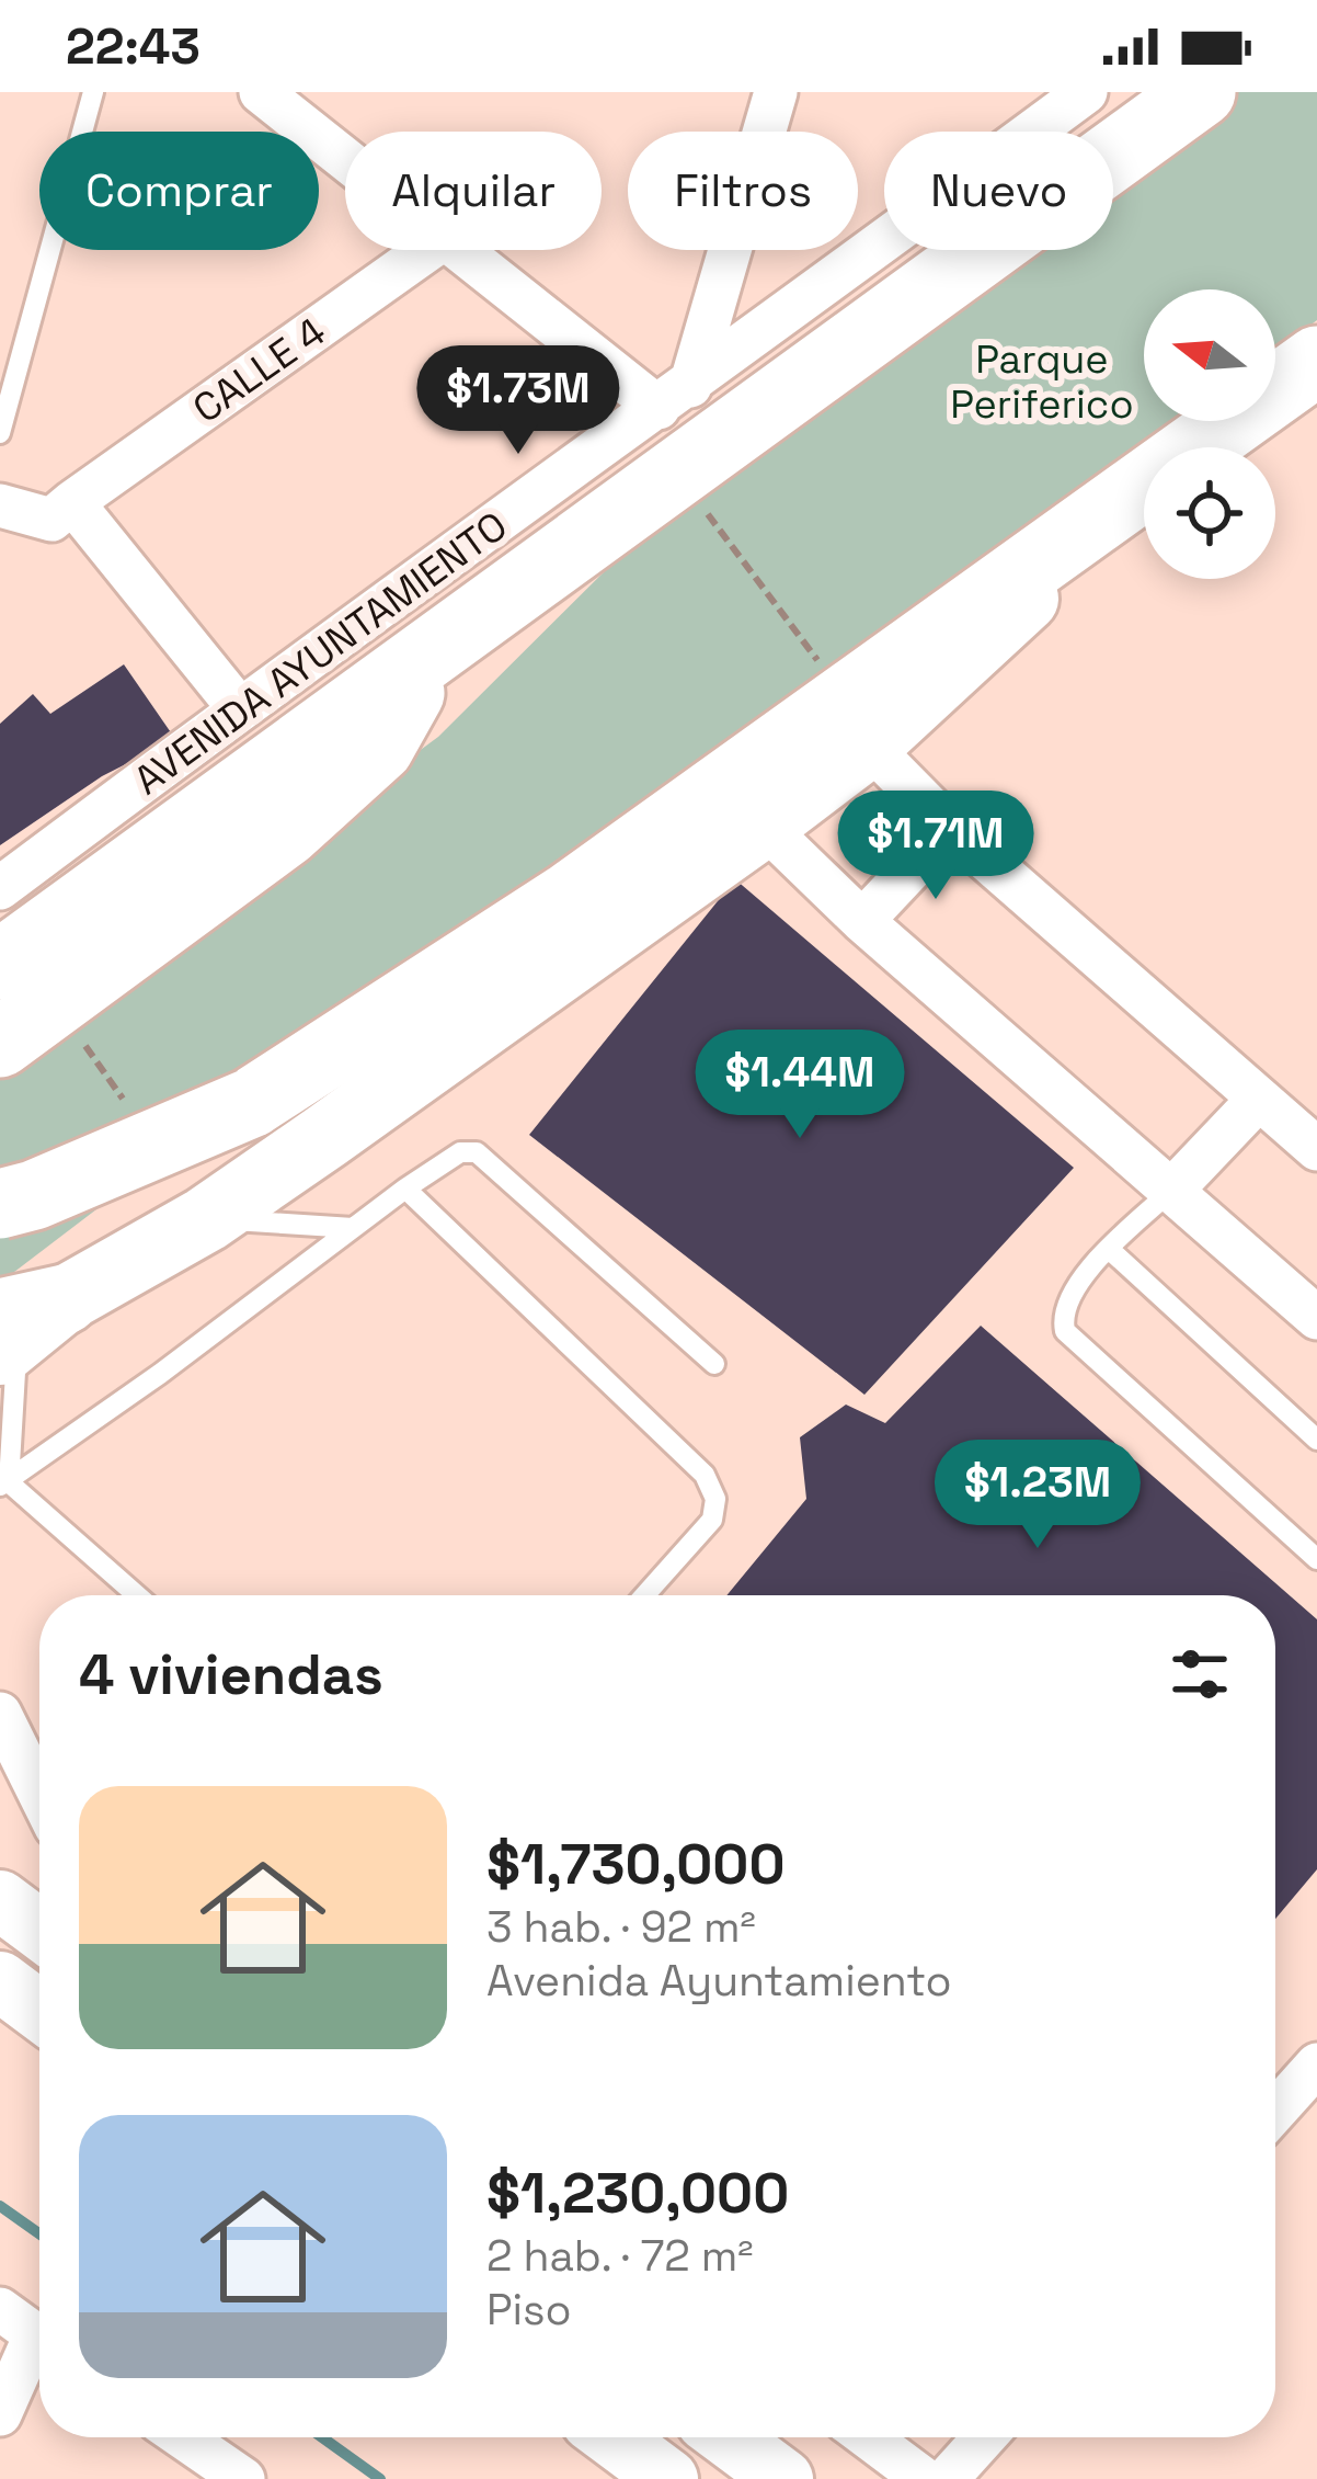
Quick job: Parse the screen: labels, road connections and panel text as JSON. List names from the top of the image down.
{
  "streets": {
    "street": ["CALLE 4", "AVENIDA AYUNTAMIENTO"]
  },
  "parks": ["Parque Periferico"],
  "north": "left",
  "page": {
    "status": "22:43",
    "chip": [
      "Comprar",
      "Alquilar",
      "Filtros",
      "Nuevo"
    ],
    "price": [
      "$1.73M",
      "$1.71M",
      "$1.44M",
      "$1.23M"
    ],
    "heading": "4 viviendas",
    "list": [
      {
        "name": "$1,730,000",
        "note": "3 hab. · 92 m² · Avenida Ayuntamiento"
      },
      {
        "name": "$1,230,000",
        "note": "2 hab. · 72 m² · Piso"
      }
    ]
  }
}
